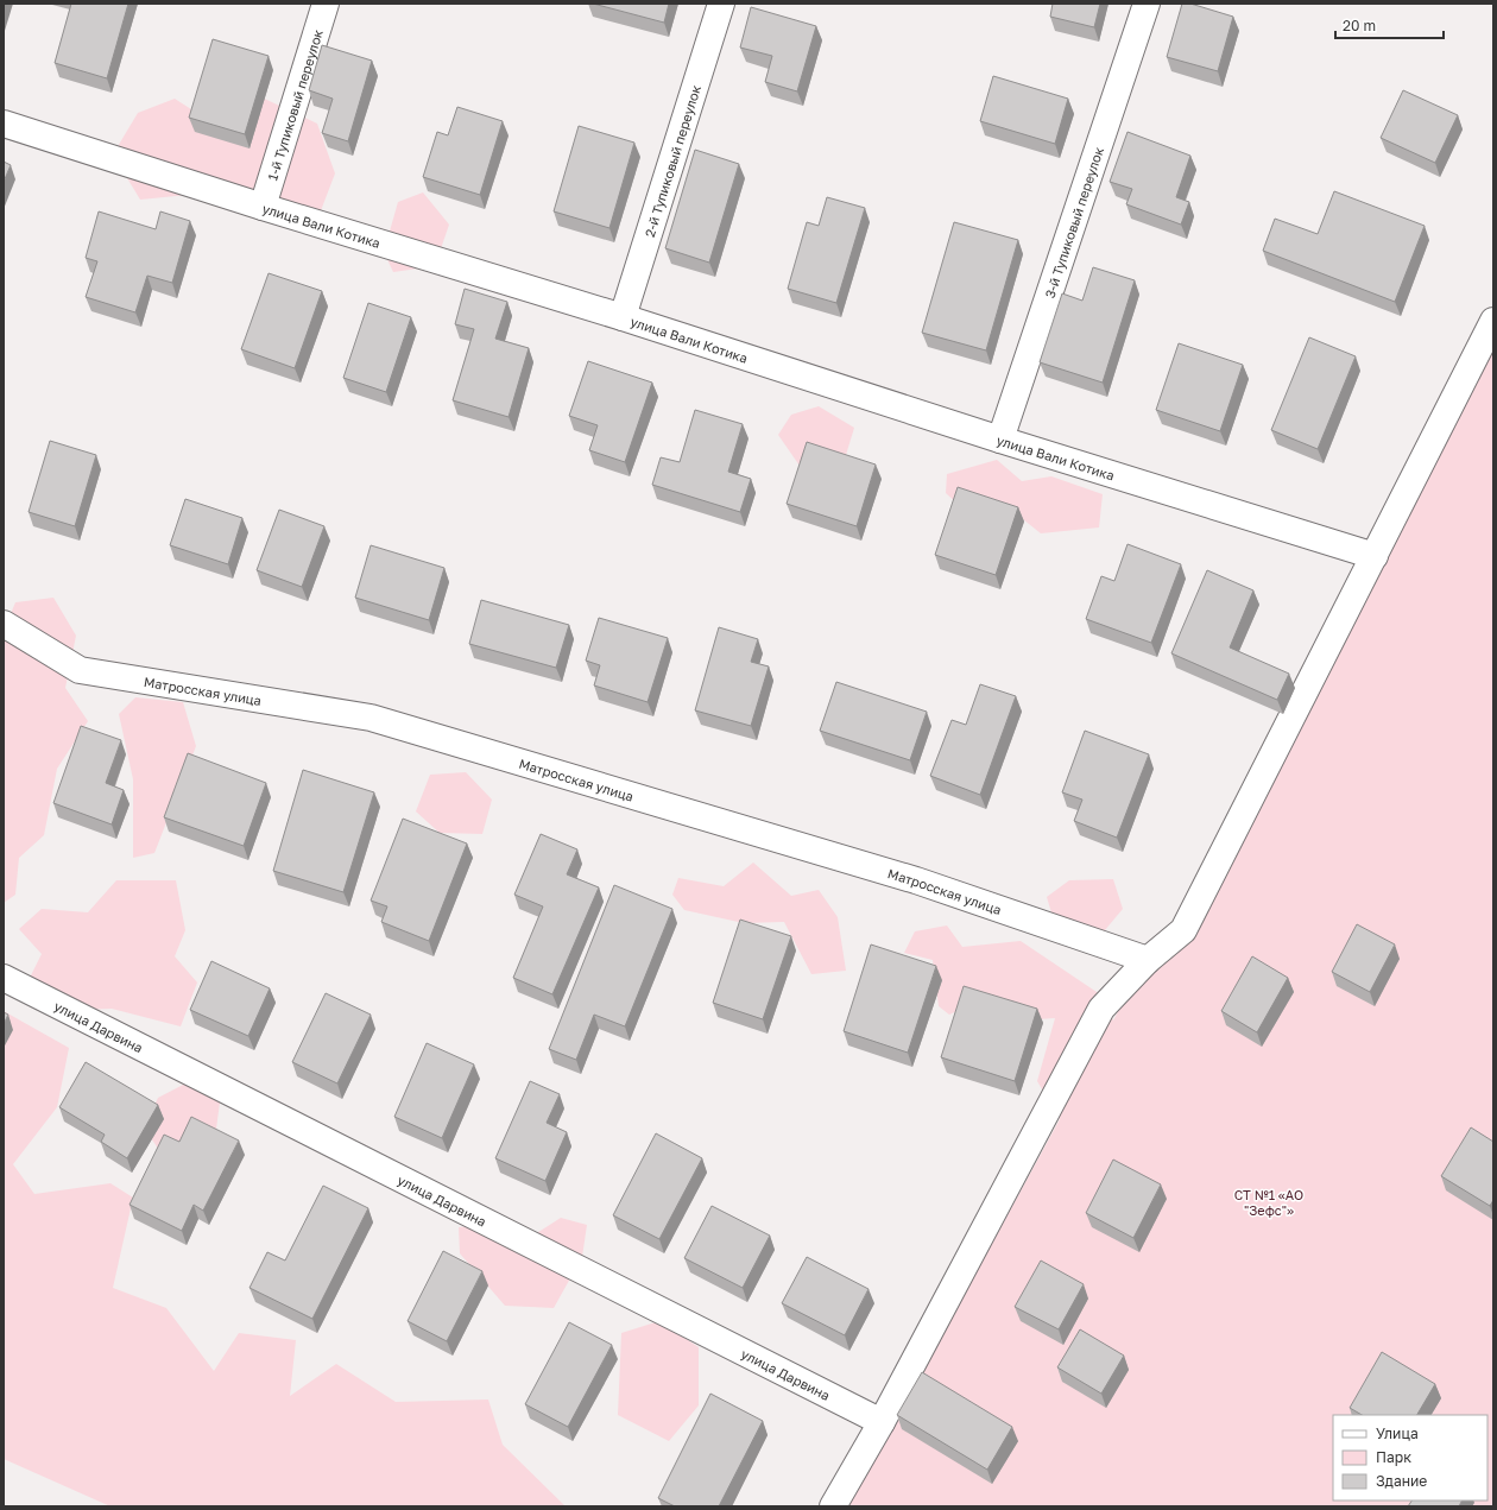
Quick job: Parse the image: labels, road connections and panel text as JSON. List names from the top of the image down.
{
  "streets": {
    "street": [
      "1-й Тупиковый переулок",
      "2-й Тупиковый переулок",
      "3-й Тупиковый переулок",
      "улица Вали Котика",
      "Матросская улица",
      "улица Дарвина"
    ]
  },
  "crossings": [
    ["1-й Тупиковый переулок", "улица Вали Котика"],
    ["2-й Тупиковый переулок", "улица Вали Котика"],
    ["3-й Тупиковый переулок", "улица Вали Котика"]
  ],
  "parks": ["СТ №1 «АО \"Зефс\"»"],
  "legend": ["Улица", "Парк", "Здание"],
  "scale_bar": "20 m"
}
